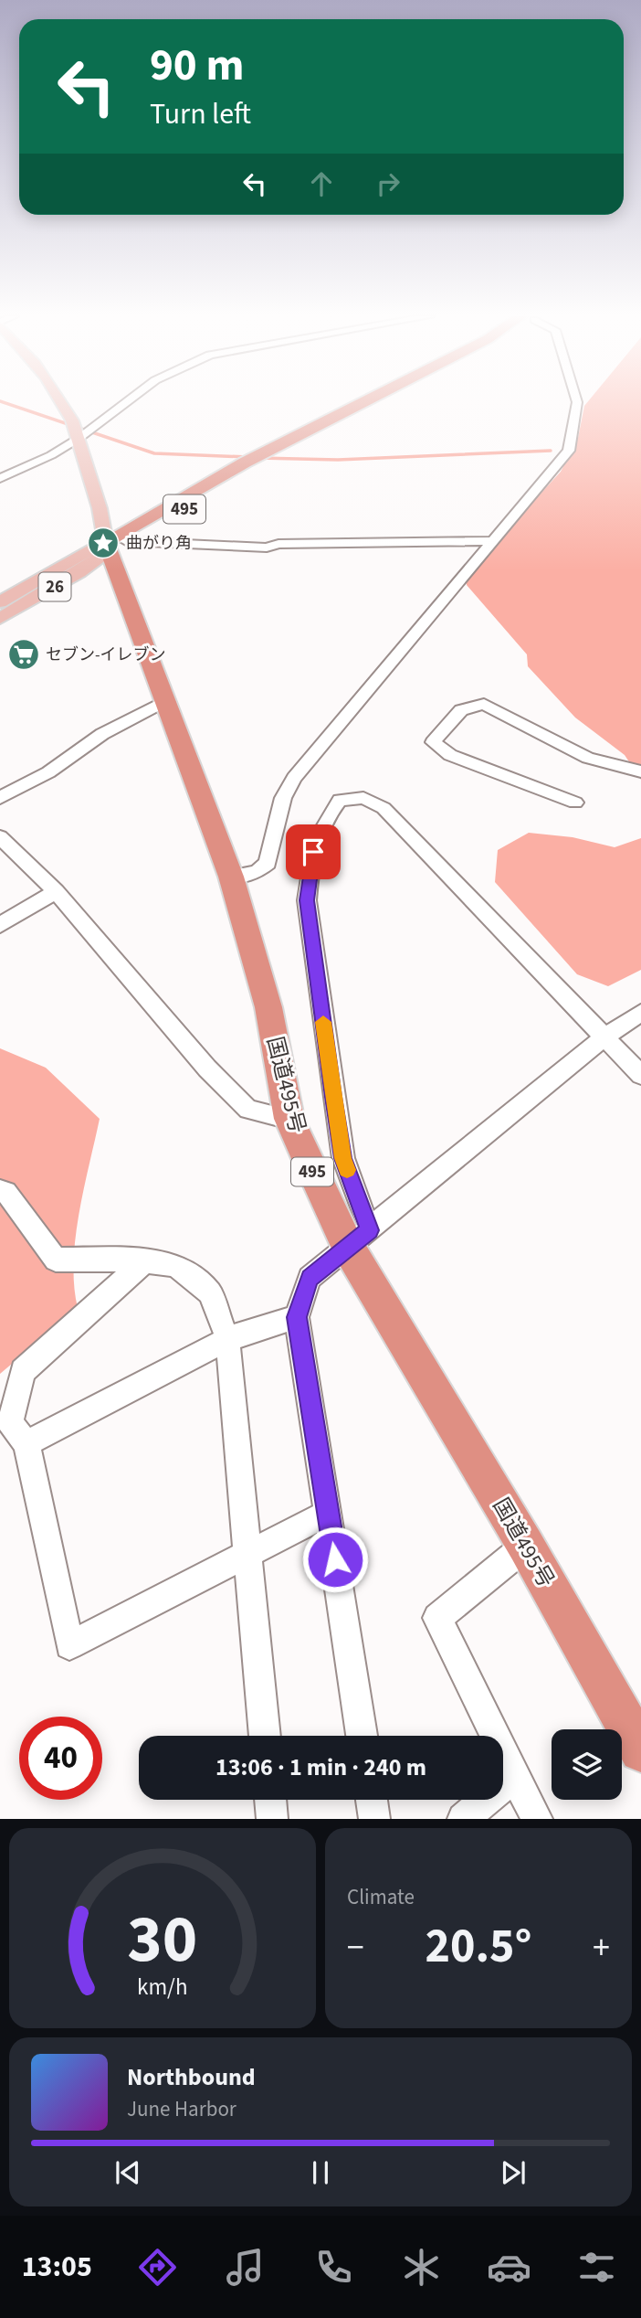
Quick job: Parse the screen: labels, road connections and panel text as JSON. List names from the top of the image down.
{
  "streets": {
    "highway": ["495", "国道495号"],
    "main road": ["26"]
  },
  "crossings": [
    ["495", "26"],
    ["495", "国道495号"],
    ["26", "国道495号"]
  ],
  "places": {
    "place": ["曲がり角"],
    "supermarket": ["セブン-イレブン"]
  },
  "page": {
    "turn": ["90 m", "Turn left"],
    "limit": "40",
    "trip": "13:06 · 1 min · 240 m",
    "tile": "Climate",
    "heat": ["−", "20.5°", "+"],
    "song": ["Northbound", "June Harbor"],
    "tabs": "13:05",
    "gauge": ["30", "km/h"]
  }
}
